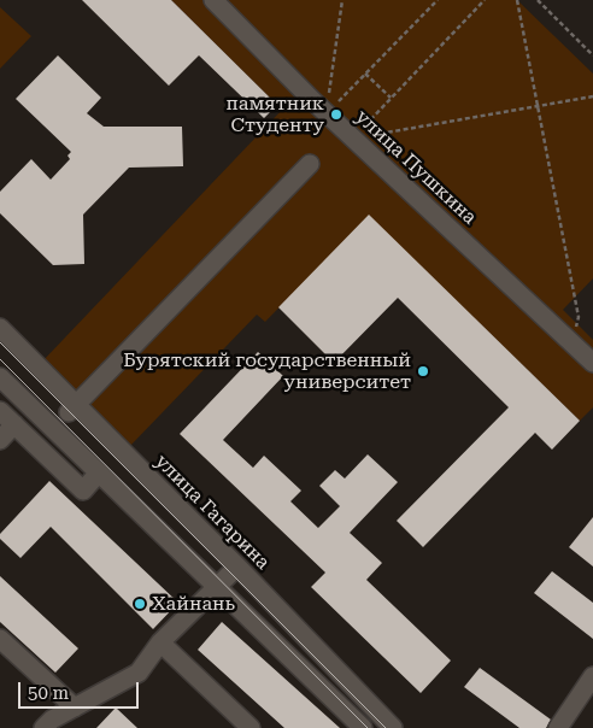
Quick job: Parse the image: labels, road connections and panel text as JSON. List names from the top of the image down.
{
  "streets": {
    "street": ["улица Пушкина", "улица Гагарина"]
  },
  "places": ["памятник Студенту", "Бурятский государственный университет", "Хайнань"],
  "scale_bar": "50 m"
}
